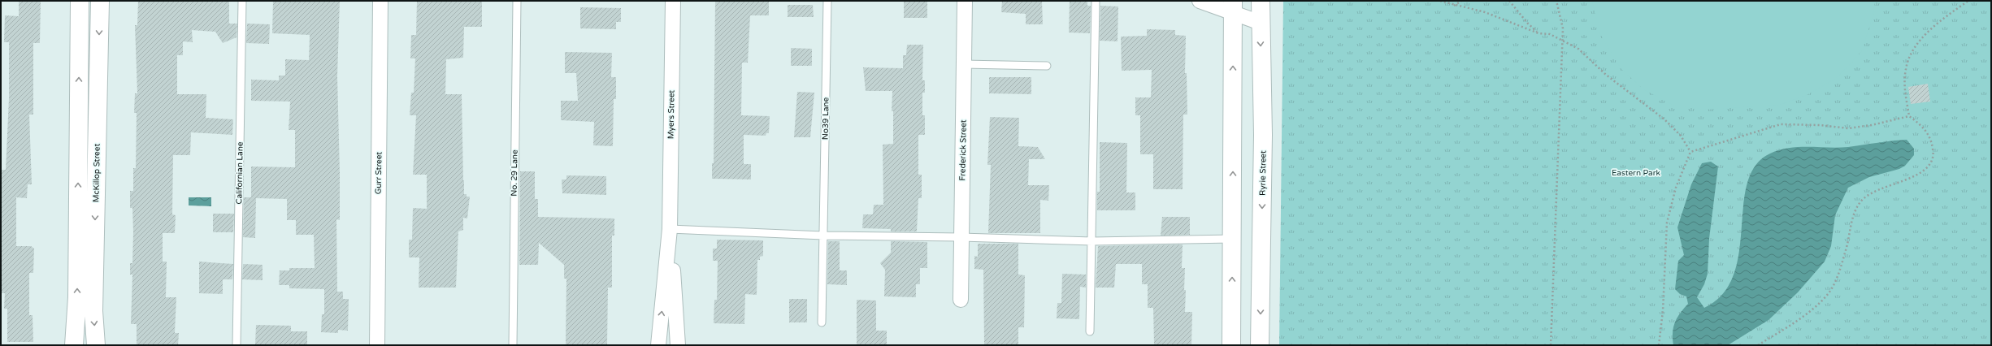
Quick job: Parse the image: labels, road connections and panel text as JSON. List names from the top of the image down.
{
  "streets": {
    "street": [
      "Myers Street",
      "Frederick Street",
      "McKillop Street",
      "Gurr Street",
      "Ryrie Street"
    ],
    "lane": ["No39 Lane", "Californian Lane", "No. 29 Lane"]
  },
  "parks": ["Eastern Park"]
}
